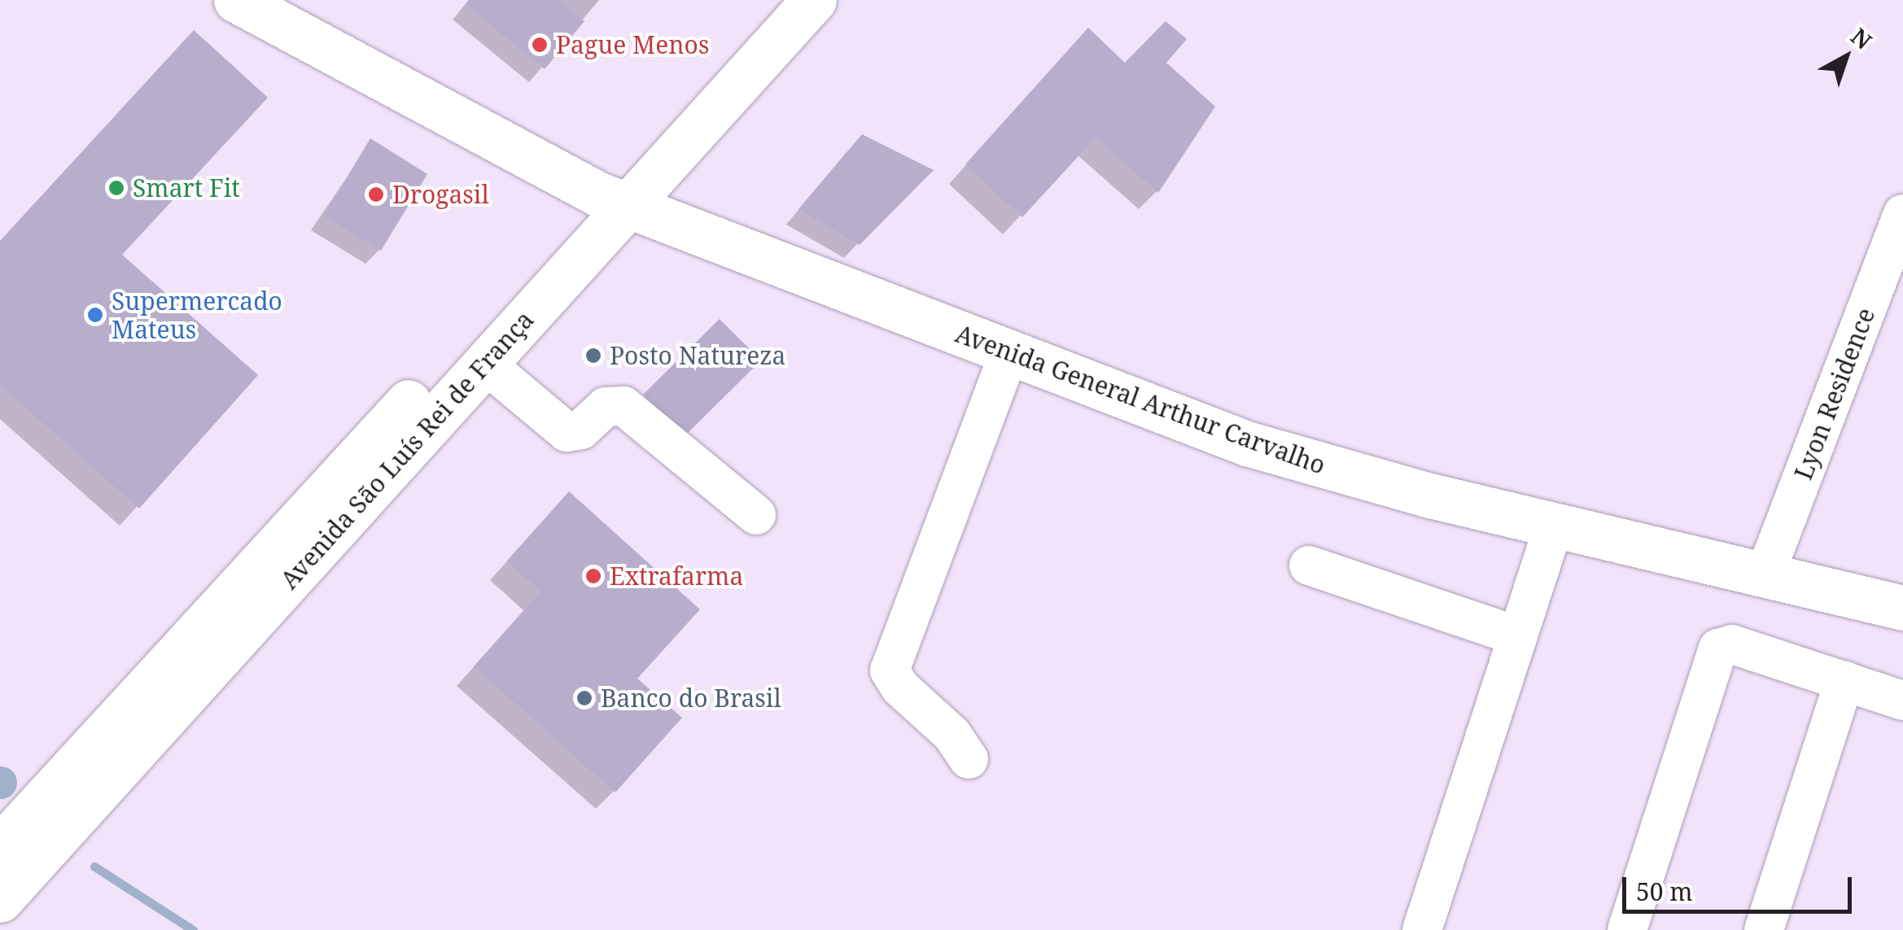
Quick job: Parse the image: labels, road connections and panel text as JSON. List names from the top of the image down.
{
  "streets": {
    "main road": ["Avenida General Arthur Carvalho", "Avenida São Luís Rei de França"],
    "street": ["Lyon Residence"]
  },
  "crossings": [
    ["Lyon Residence", "Avenida General Arthur Carvalho"],
    ["Avenida General Arthur Carvalho", "Avenida São Luís Rei de França"]
  ],
  "places": [
    "Pague Menos",
    "Smart Fit",
    "Drogasil",
    "Supermercado Mateus",
    "Posto Natureza",
    "Extrafarma",
    "Banco do Brasil"
  ],
  "scale_bar": "50 m",
  "north": "top right"
}
